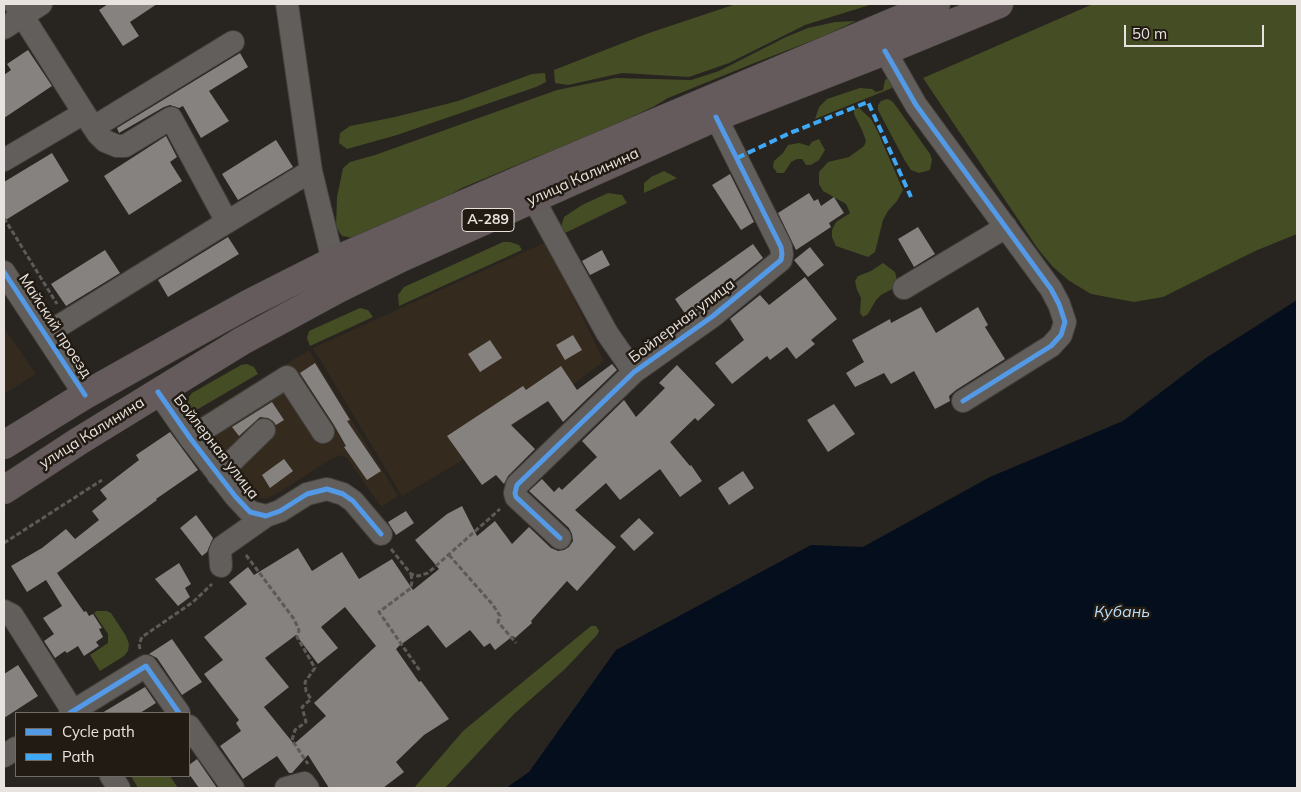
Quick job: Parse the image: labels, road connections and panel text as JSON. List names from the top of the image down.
{
  "streets": {
    "highway": ["улица Калинина", "А-289"],
    "street": ["Бойлерная улица", "Майский проезд"]
  },
  "crossings": [
    ["улица Калинина", "Бойлерная улица"],
    ["улица Калинина", "Майский проезд"]
  ],
  "water": ["Кубань"],
  "legend": ["Cycle path", "Path"],
  "scale_bar": "50 m"
}
